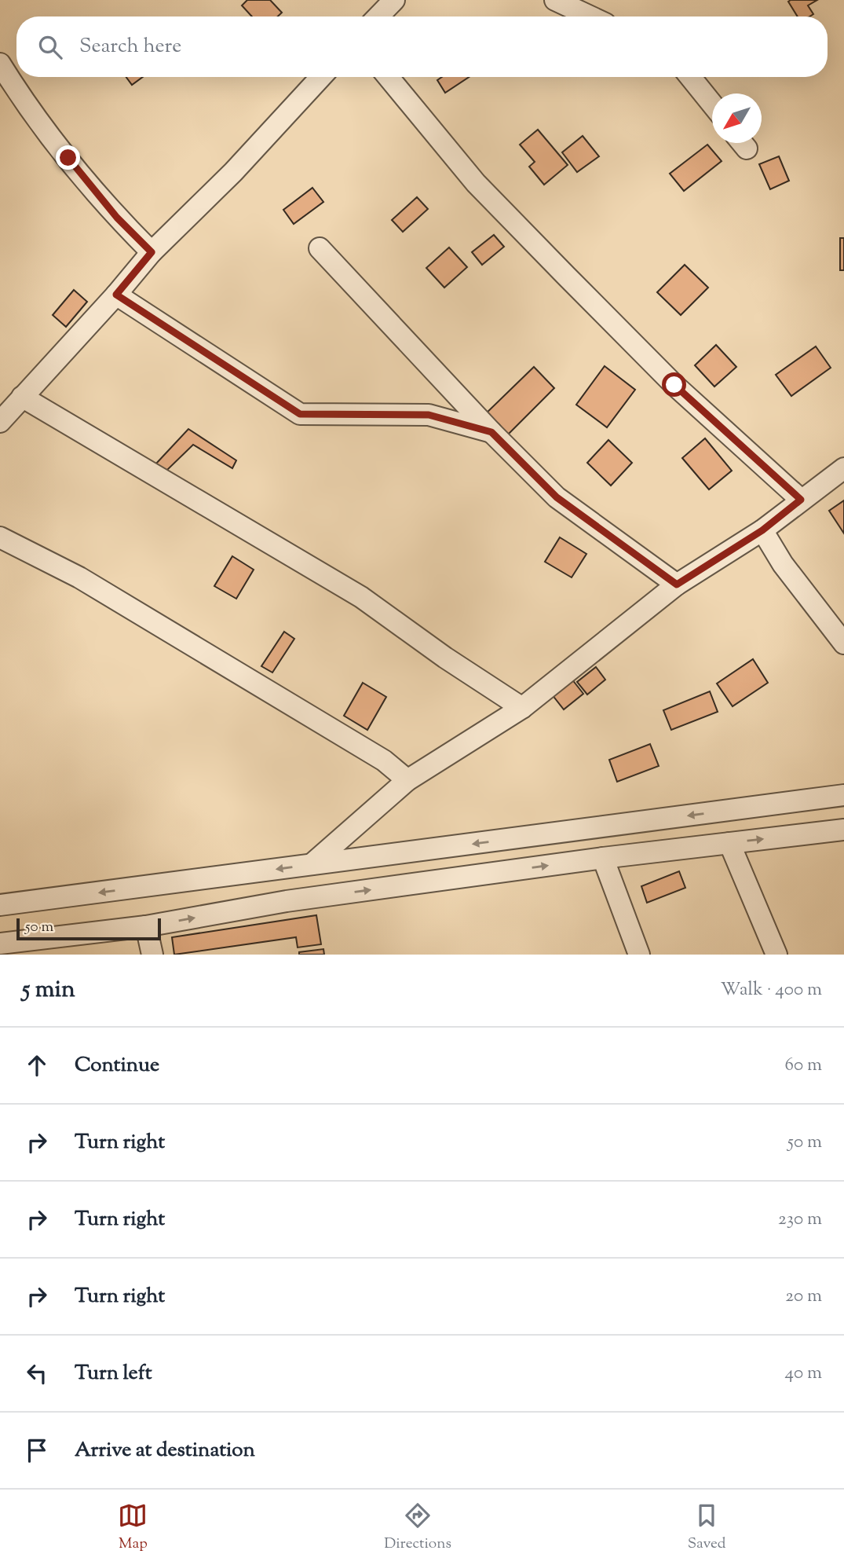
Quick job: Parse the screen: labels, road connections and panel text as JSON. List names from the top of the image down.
{
  "scale_bar": "50 m",
  "north": "bottom left",
  "page": {
    "search": "Search here",
    "scale": "50 m",
    "heading": ["5 min", "Walk · 400 m"],
    "list": [
      ["Continue", "60 m"],
      ["Turn right", "50 m"],
      ["Turn right", "230 m"],
      ["Turn right", "20 m"],
      ["Turn left", "40 m"],
      "Arrive at destination"
    ],
    "nav": ["Map", "Directions", "Saved"]
  }
}
